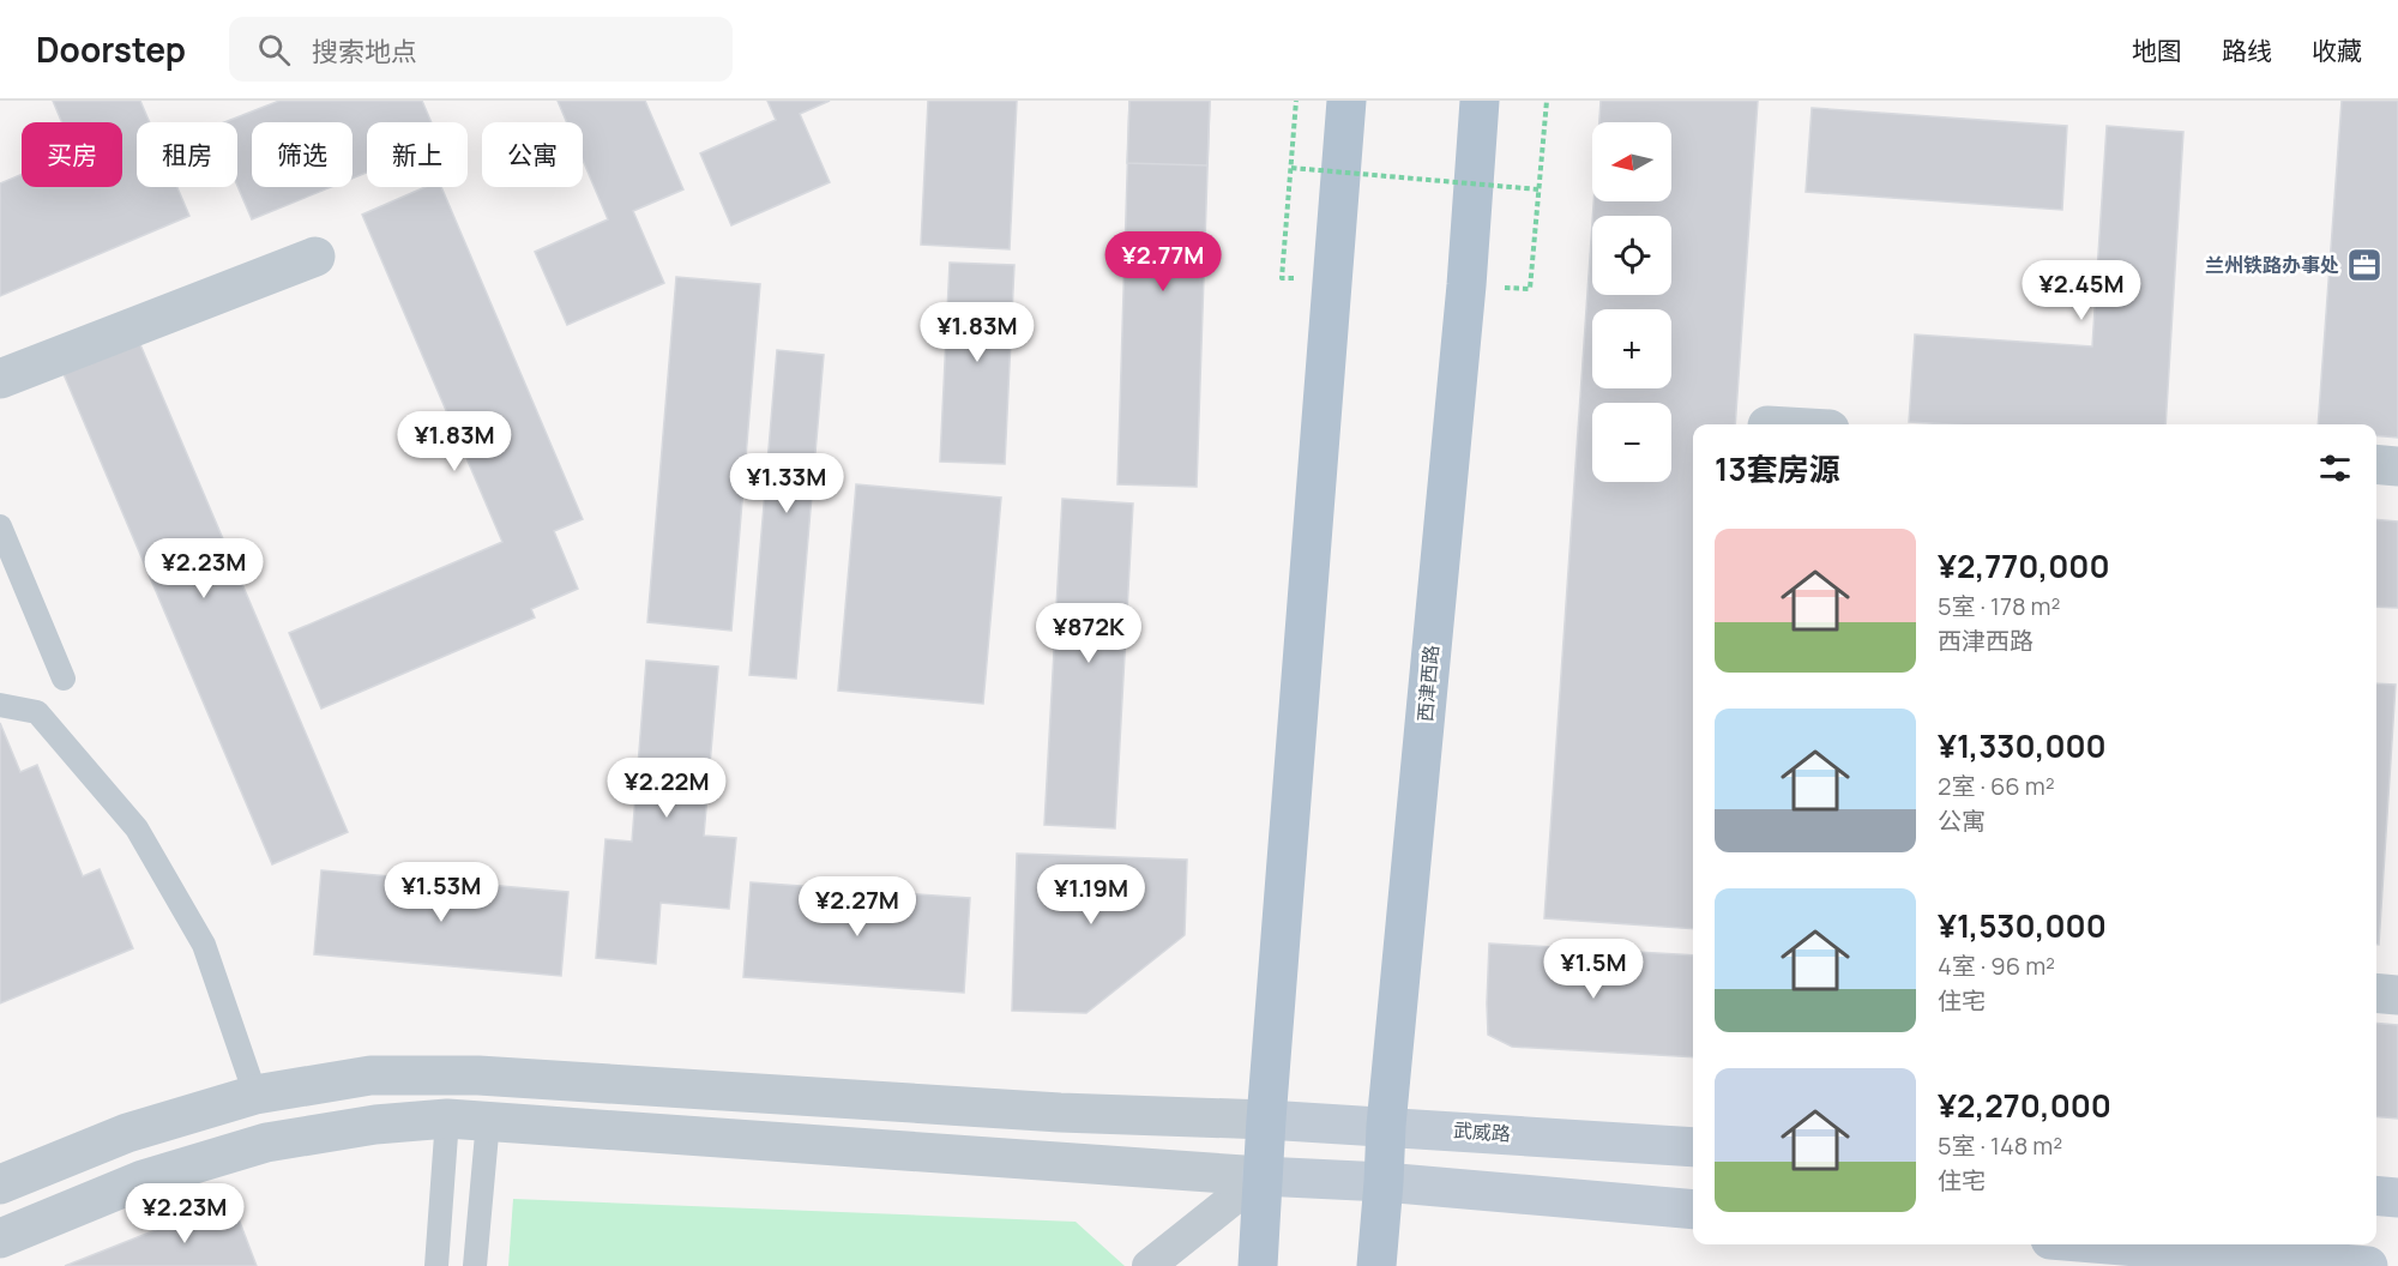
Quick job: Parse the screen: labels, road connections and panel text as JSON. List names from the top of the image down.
{
  "streets": {
    "main road": ["西津西路", "武威路"]
  },
  "crossings": [
    ["西津西路", "武威路"]
  ],
  "places": {
    "office": ["兰州铁路办事处"]
  },
  "north": "left",
  "page": {
    "header": "Doorstep",
    "search": "搜索地点",
    "nav": ["地图", "路线", "收藏"],
    "map_buttons": ["+", "−"],
    "chip": [
      "买房",
      "租房",
      "筛选",
      "新上",
      "公寓"
    ],
    "price": [
      "¥2.77M",
      "¥2.45M",
      "¥1.83M",
      "¥1.83M",
      "¥1.33M",
      "¥2.23M",
      "¥872K",
      "¥2.22M",
      "¥1.53M",
      "¥1.19M",
      "¥2.27M",
      "¥1.5M",
      "¥2.23M"
    ],
    "heading": "13套房源",
    "list": [
      {
        "name": "¥2,770,000",
        "note": "5室 · 178 m² · 西津西路"
      },
      {
        "name": "¥1,330,000",
        "note": "2室 · 66 m² · 公寓"
      },
      {
        "name": "¥1,530,000",
        "note": "4室 · 96 m² · 住宅"
      },
      {
        "name": "¥2,270,000",
        "note": "5室 · 148 m² · 住宅"
      }
    ]
  }
}
